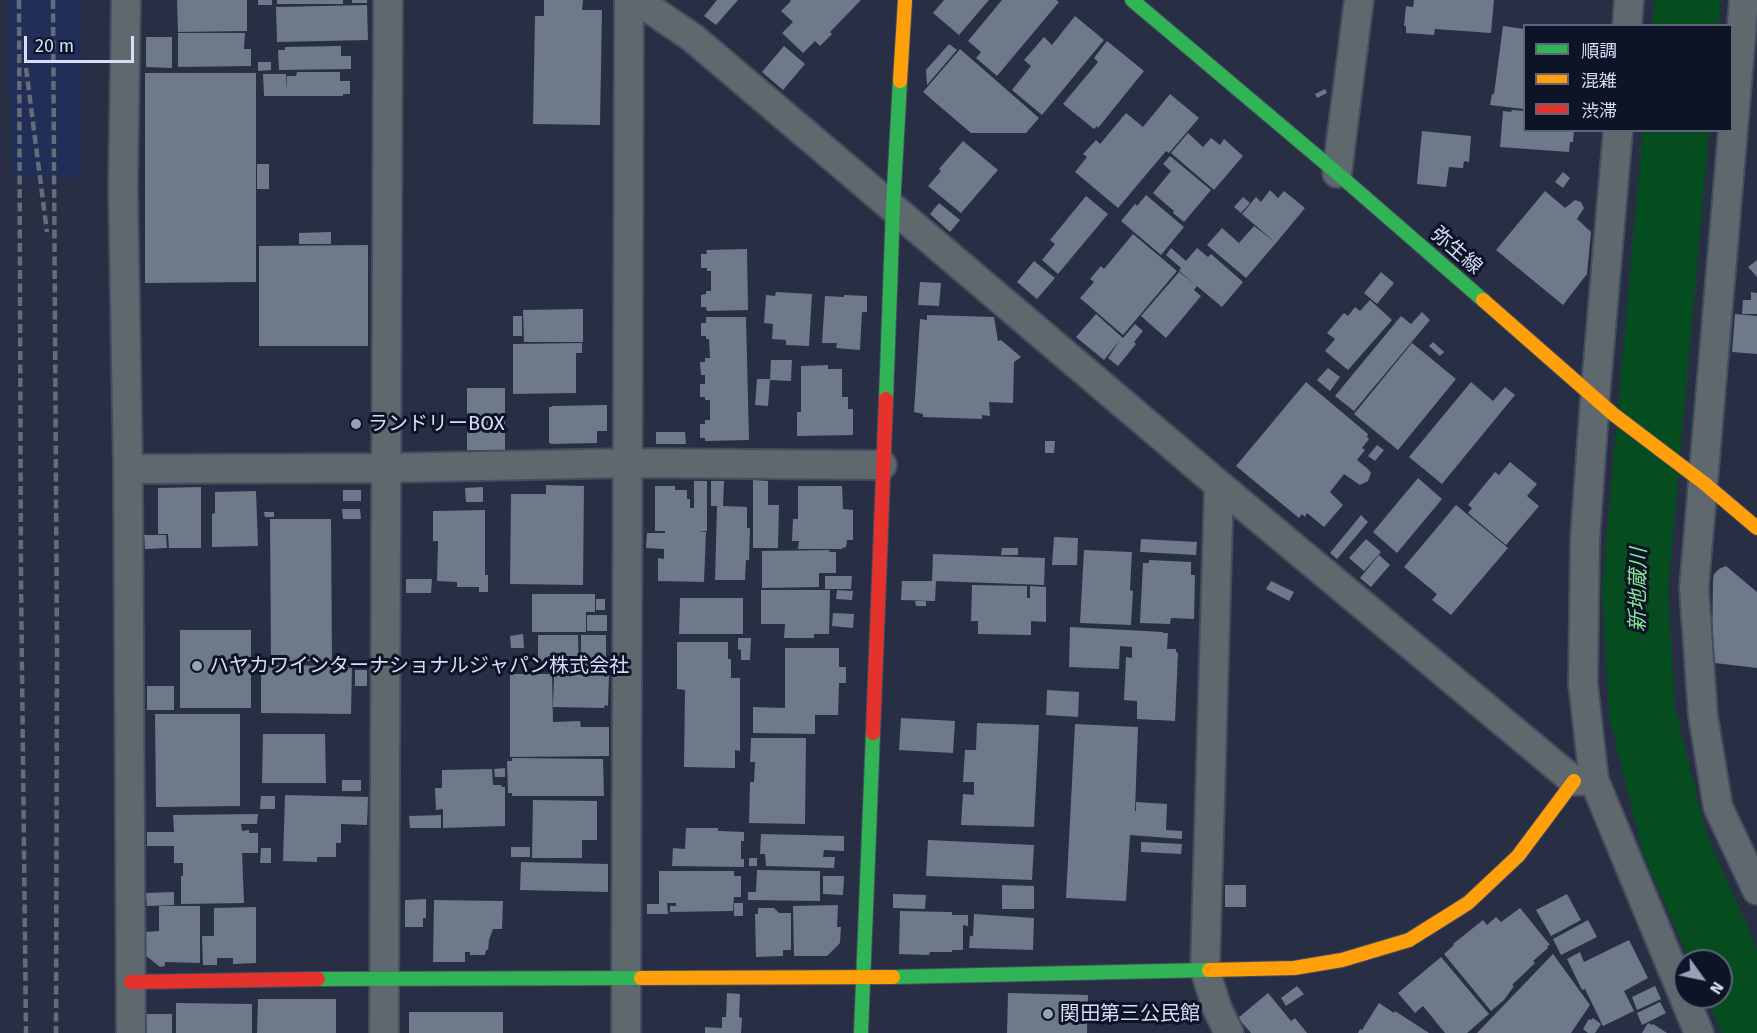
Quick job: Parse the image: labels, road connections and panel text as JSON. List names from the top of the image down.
{
  "streets": {
    "street": ["弥生線"]
  },
  "water": ["新地蔵川"],
  "places": ["ランドリーBOX", "ハヤカワインターナショナルジャパン株式会社", "関田第三公民館"],
  "legend": ["順調", "混雑", "渋滞"],
  "scale_bar": "20 m",
  "north": "bottom right"
}
